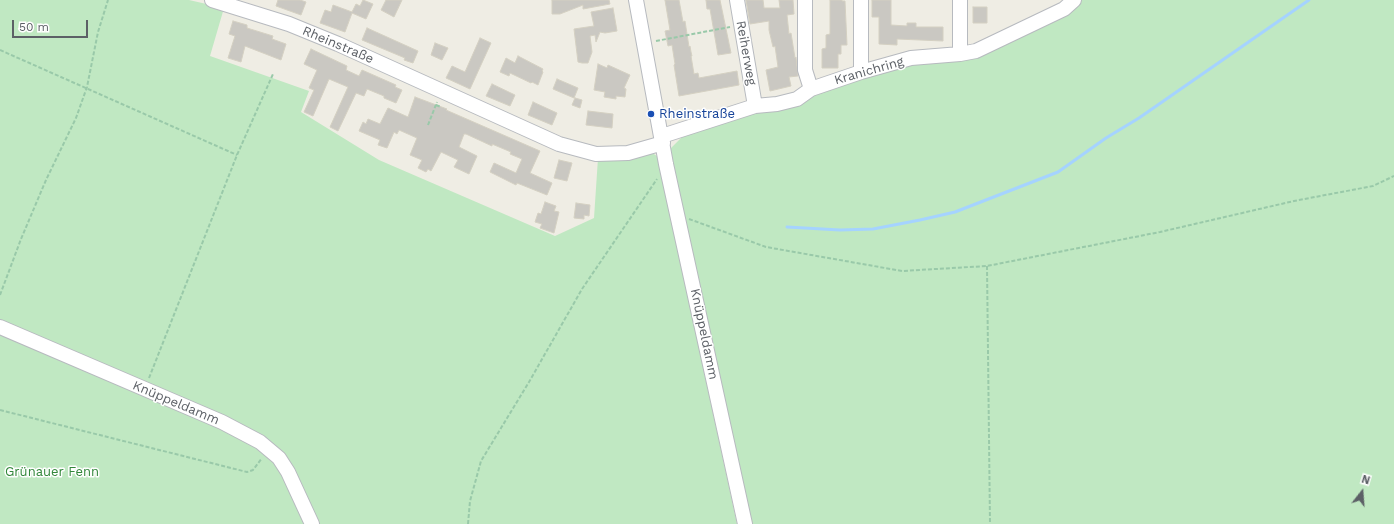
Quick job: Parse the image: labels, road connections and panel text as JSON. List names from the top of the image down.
{
  "streets": {
    "street": [
      "Rheinstraße",
      "Reiherweg",
      "Kranichring",
      "Knüppeldamm"
    ]
  },
  "crossings": [
    ["Rheinstraße", "Kranichring"],
    ["Rheinstraße", "Knüppeldamm"],
    ["Reiherweg", "Kranichring"],
    ["Kranichring", "Knüppeldamm"]
  ],
  "parks": ["Grünauer Fenn"],
  "places": ["Rheinstraße"],
  "scale_bar": "50 m",
  "north": "top"
}
